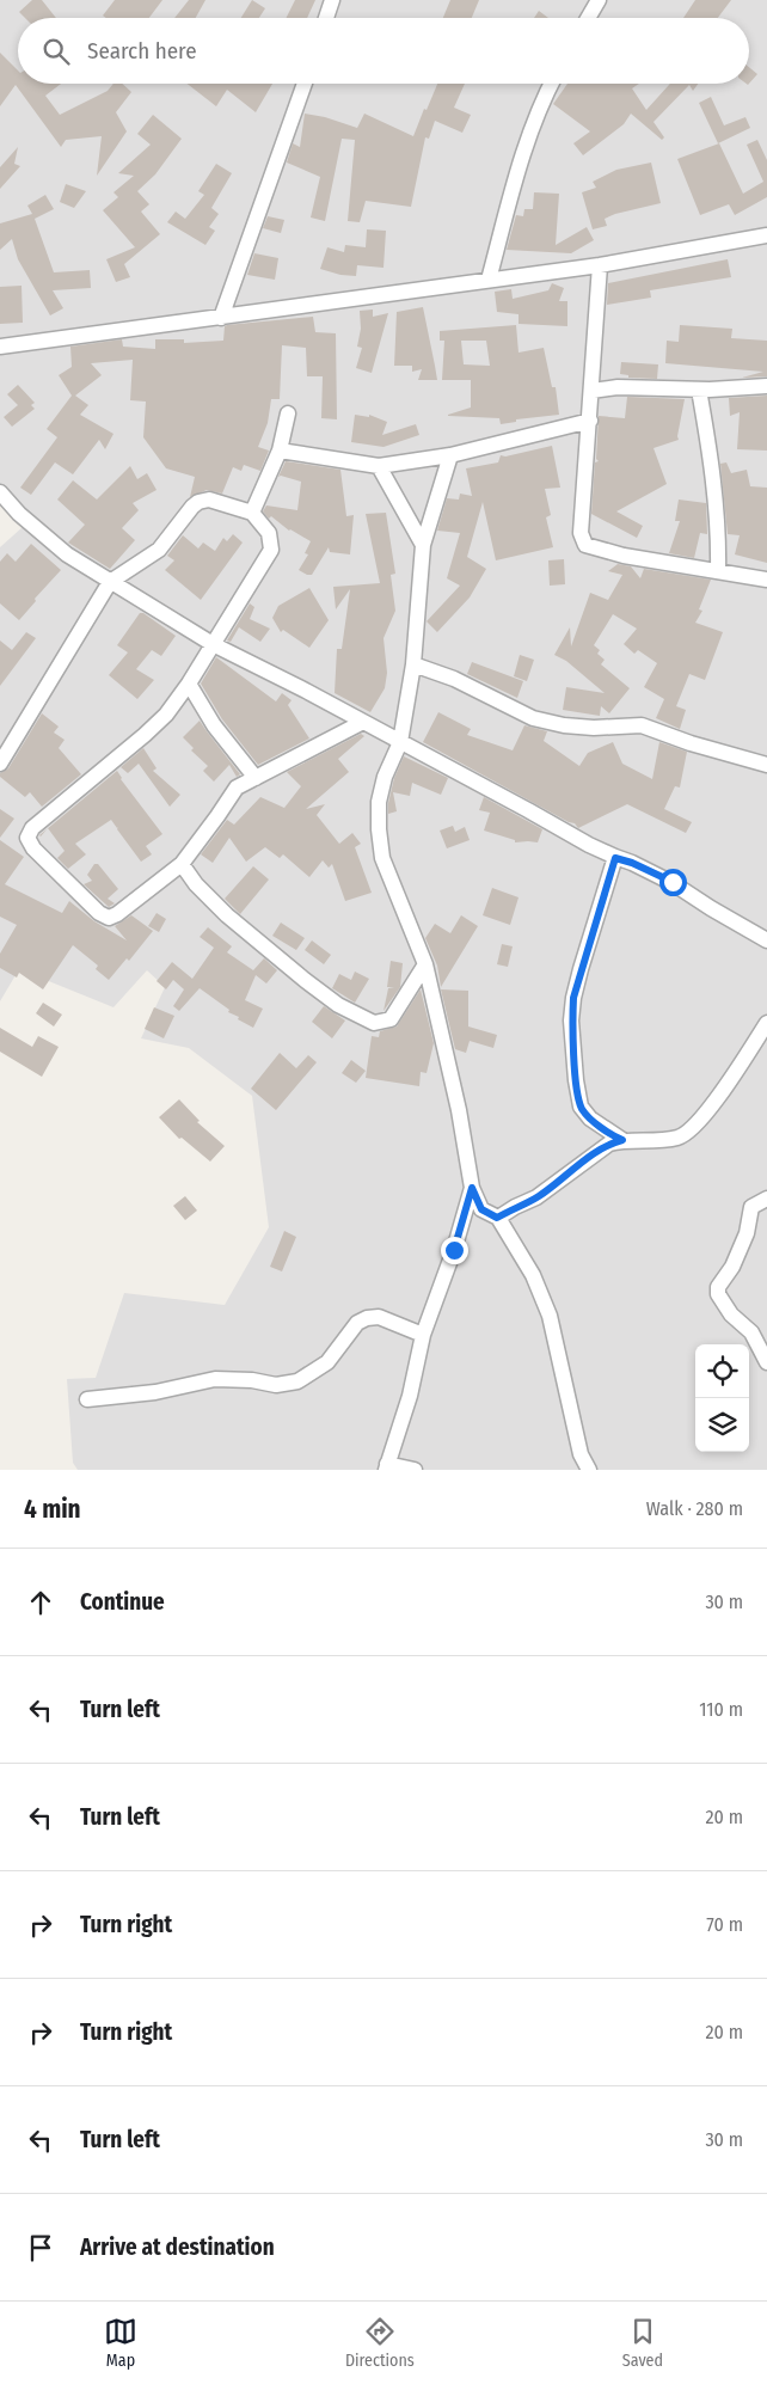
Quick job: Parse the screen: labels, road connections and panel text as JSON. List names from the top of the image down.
{
  "page": {
    "search": "Search here",
    "heading": ["4 min", "Walk · 280 m"],
    "list": [
      ["Continue", "30 m"],
      ["Turn left", "110 m"],
      ["Turn left", "20 m"],
      ["Turn right", "70 m"],
      ["Turn right", "20 m"],
      ["Turn left", "30 m"],
      "Arrive at destination"
    ],
    "nav": ["Map", "Directions", "Saved"]
  }
}
